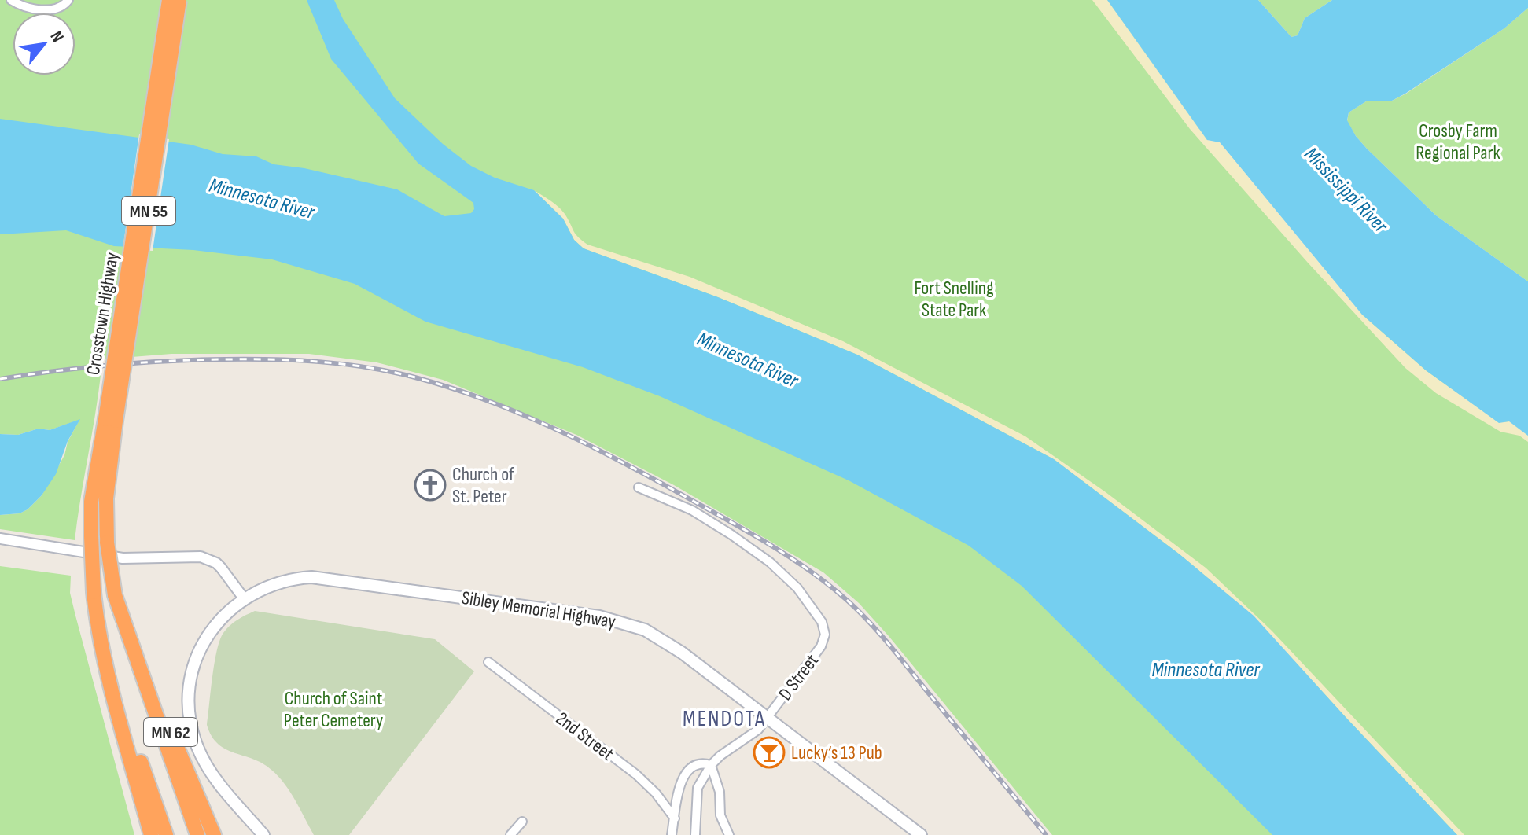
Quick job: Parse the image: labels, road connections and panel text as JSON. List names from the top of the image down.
{
  "streets": {
    "highway": ["MN 55", "Crosstown Highway", "MN 62"],
    "main road": ["Sibley Memorial Highway"],
    "street": ["D Street", "2nd Street"]
  },
  "crossings": [
    ["MN 55", "Crosstown Highway"],
    ["MN 55", "MN 62"],
    ["Crosstown Highway", "MN 62"],
    ["Sibley Memorial Highway", "D Street"],
    ["D Street", "2nd Street"]
  ],
  "districts": ["MENDOTA"],
  "water": ["Mississippi River", "Minnesota River"],
  "parks": ["Crosby Farm Regional Park", "Fort Snelling State Park", "Church of Saint Peter Cemetery"],
  "places": {
    "church": ["Church of St. Peter"],
    "bar": ["Lucky‘s 13 Pub"]
  },
  "north": "top right"
}
